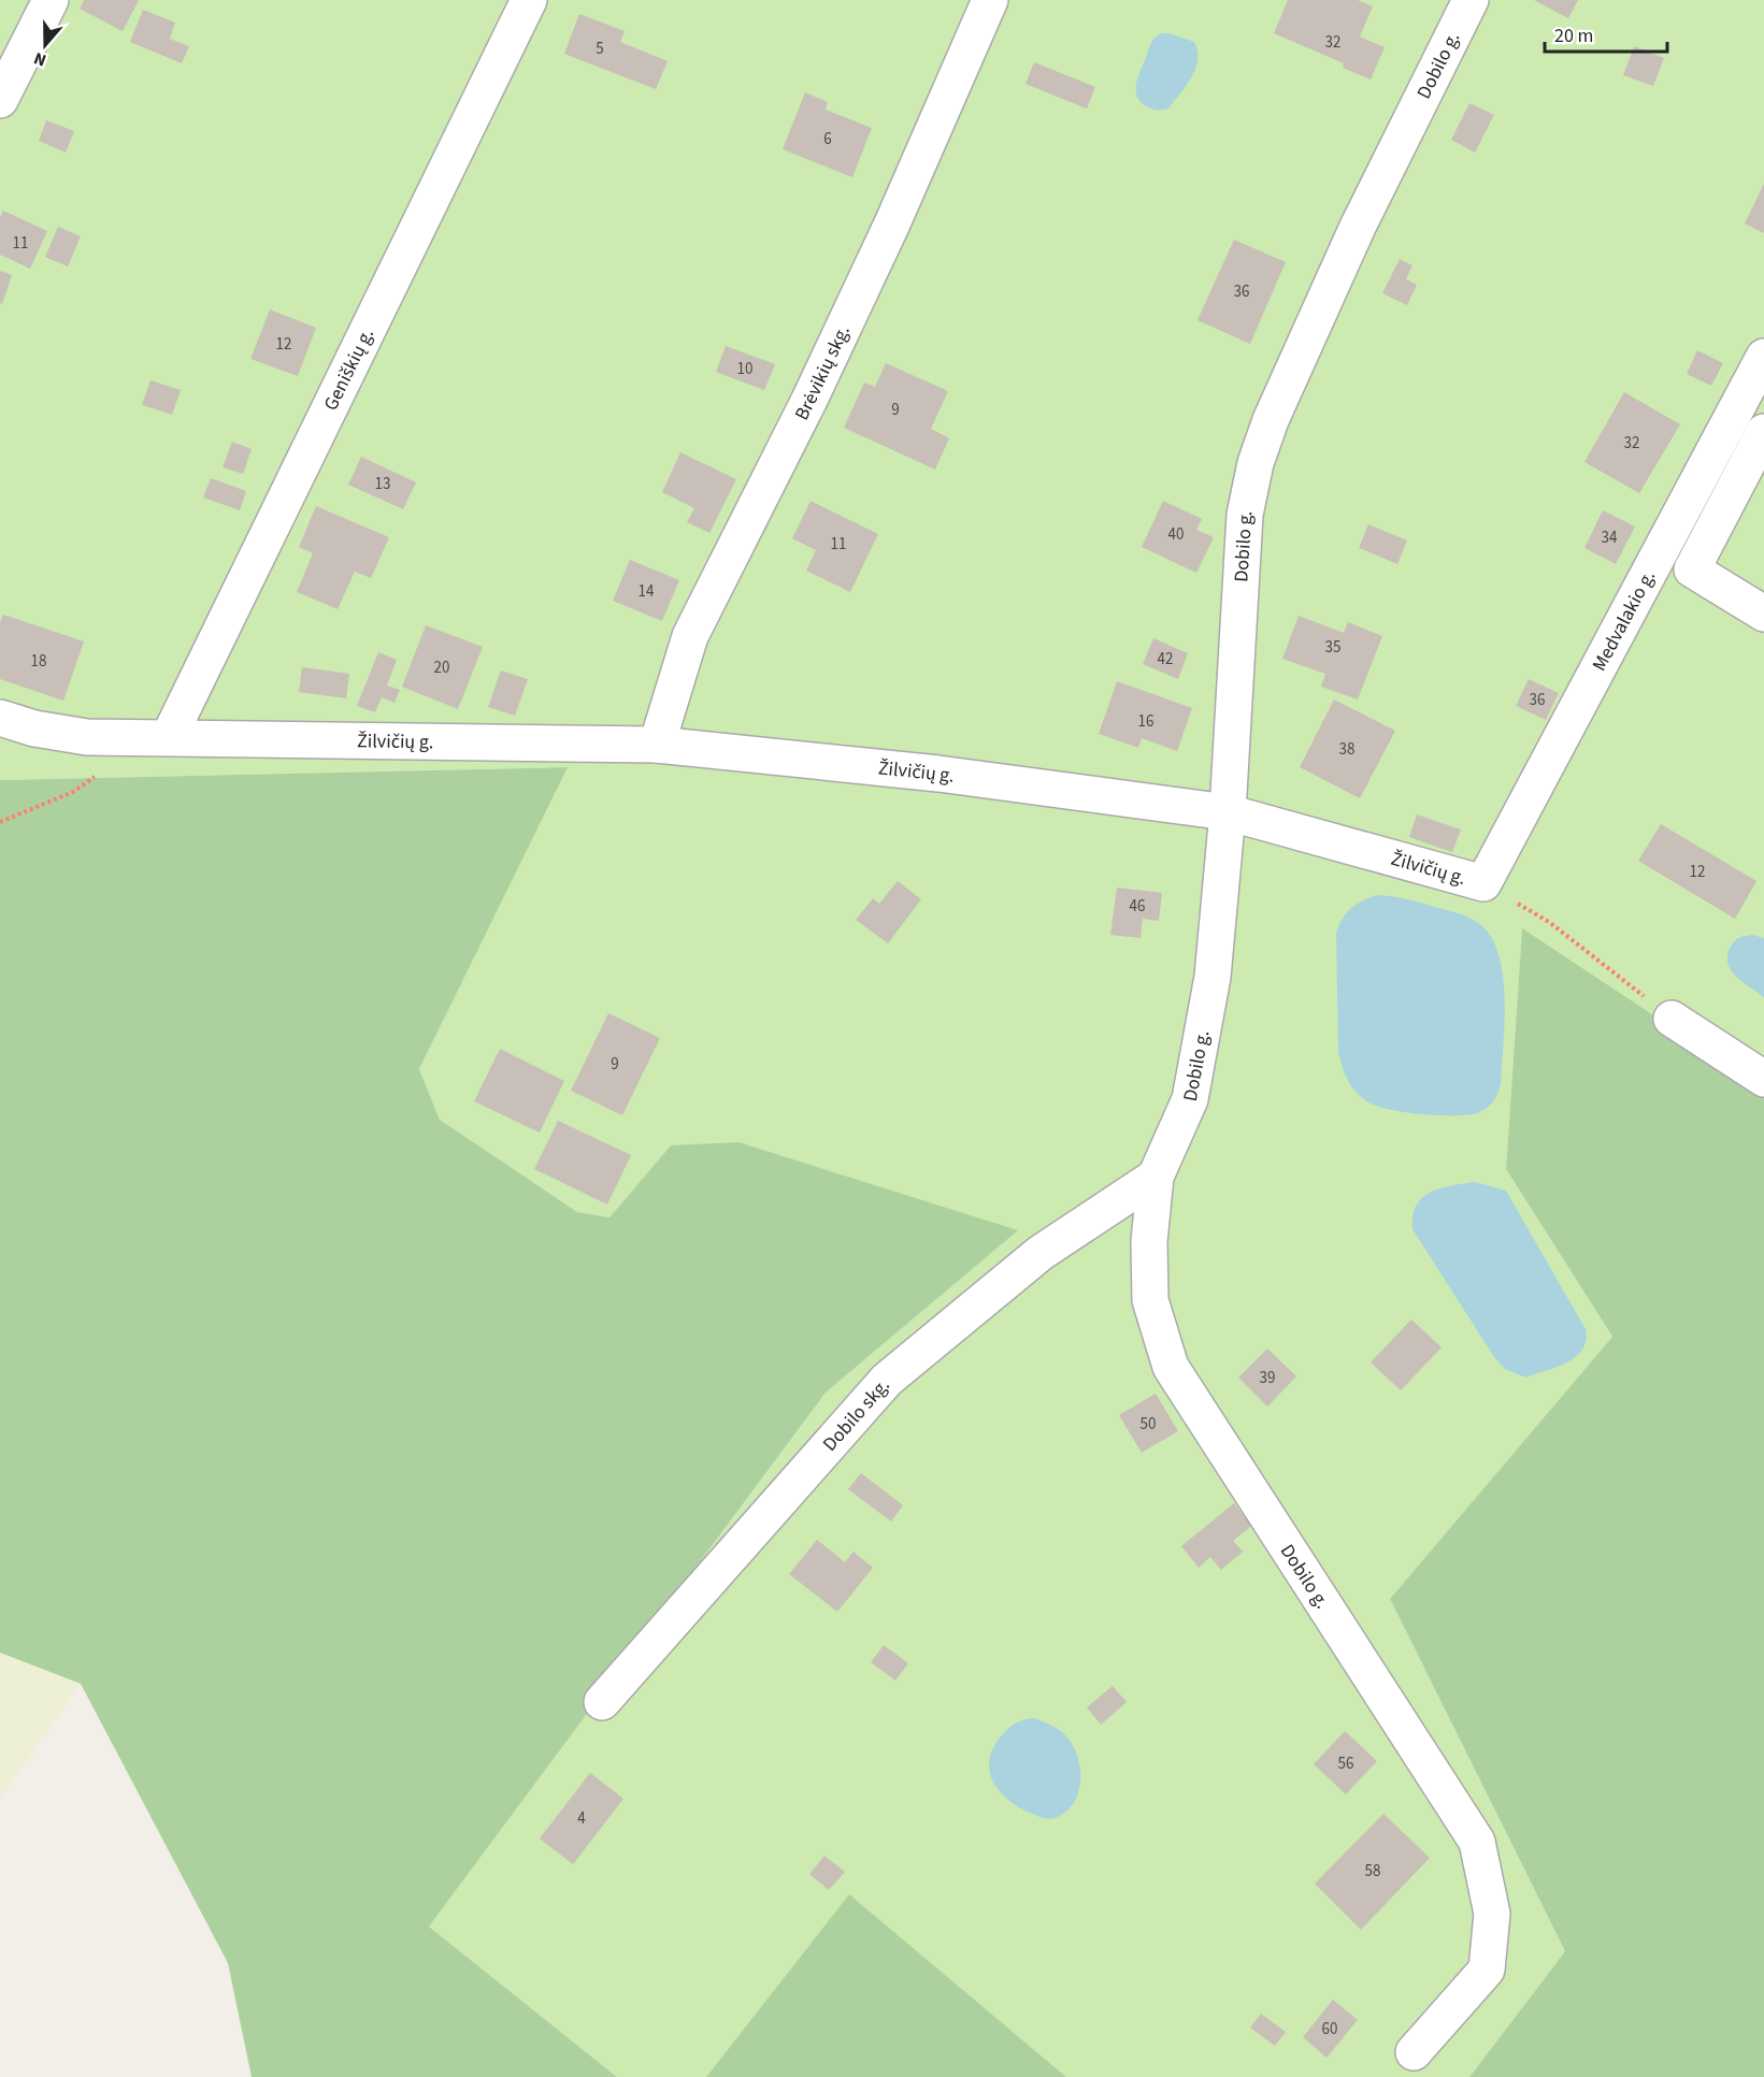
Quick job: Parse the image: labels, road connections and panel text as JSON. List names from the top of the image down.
{
  "streets": {
    "street": [
      "Dobilo g.",
      "Geniškių g.",
      "Brėvikių skg.",
      "Medvalakio g.",
      "Žilvičių g.",
      "Dobilo skg."
    ]
  },
  "crossings": [
    ["Dobilo g.", "Žilvičių g."],
    ["Dobilo g.", "Dobilo skg."],
    ["Geniškių g.", "Žilvičių g."],
    ["Brėvikių skg.", "Žilvičių g."],
    ["Medvalakio g.", "Žilvičių g."]
  ],
  "house_numbers": [
    "32",
    "5",
    "6",
    "11",
    "36",
    "12",
    "10",
    "9",
    "32",
    "13",
    "40",
    "34",
    "11",
    "14",
    "35",
    "42",
    "18",
    "20",
    "36",
    "16",
    "38",
    "12",
    "46",
    "9",
    "39",
    "50",
    "56",
    "4",
    "58",
    "60"
  ],
  "scale_bar": "20 m",
  "north": "bottom"
}
